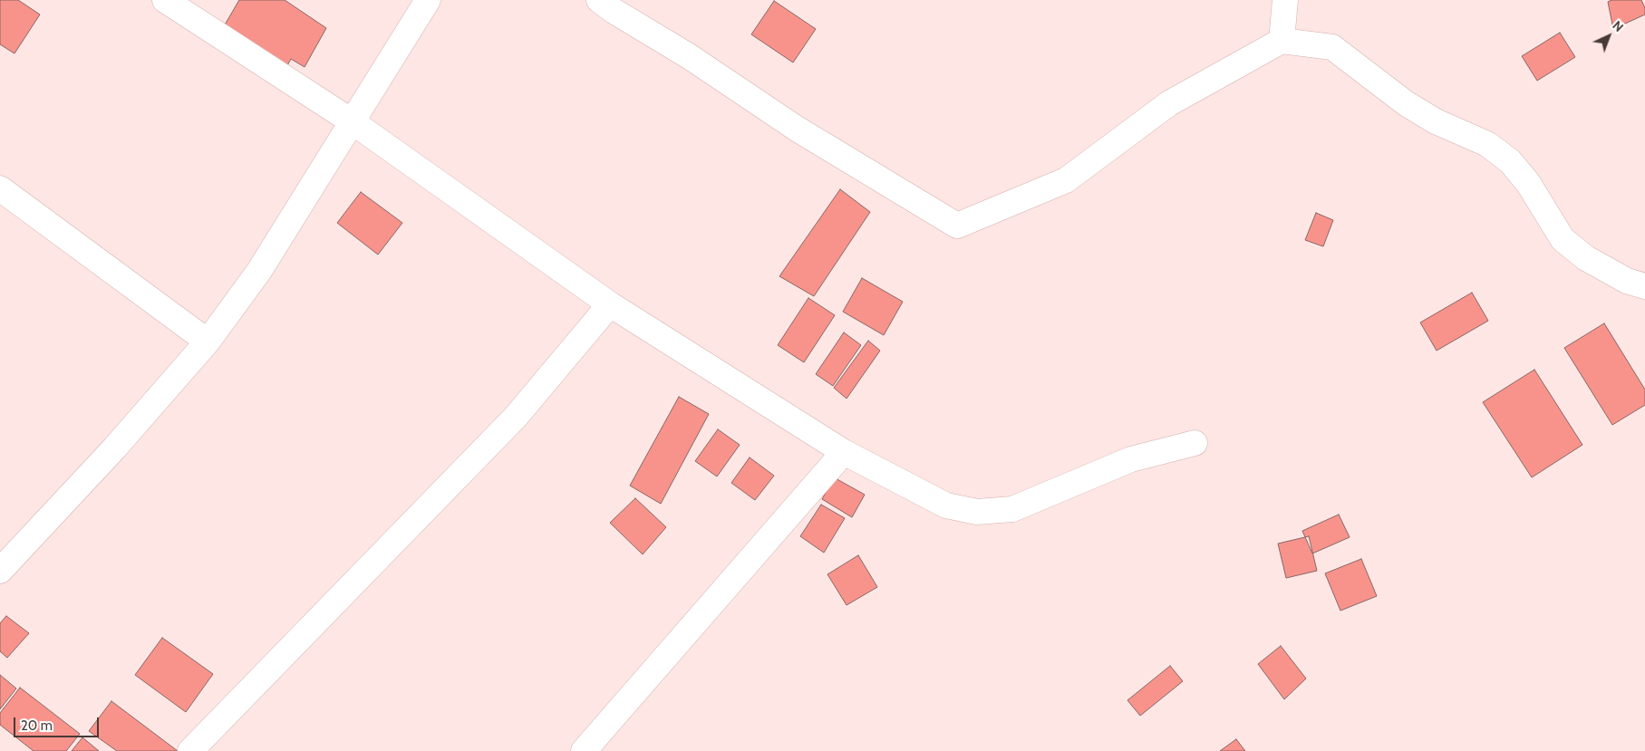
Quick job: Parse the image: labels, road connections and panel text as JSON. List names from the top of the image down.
{
  "scale_bar": "20 m",
  "north": "top right"
}
